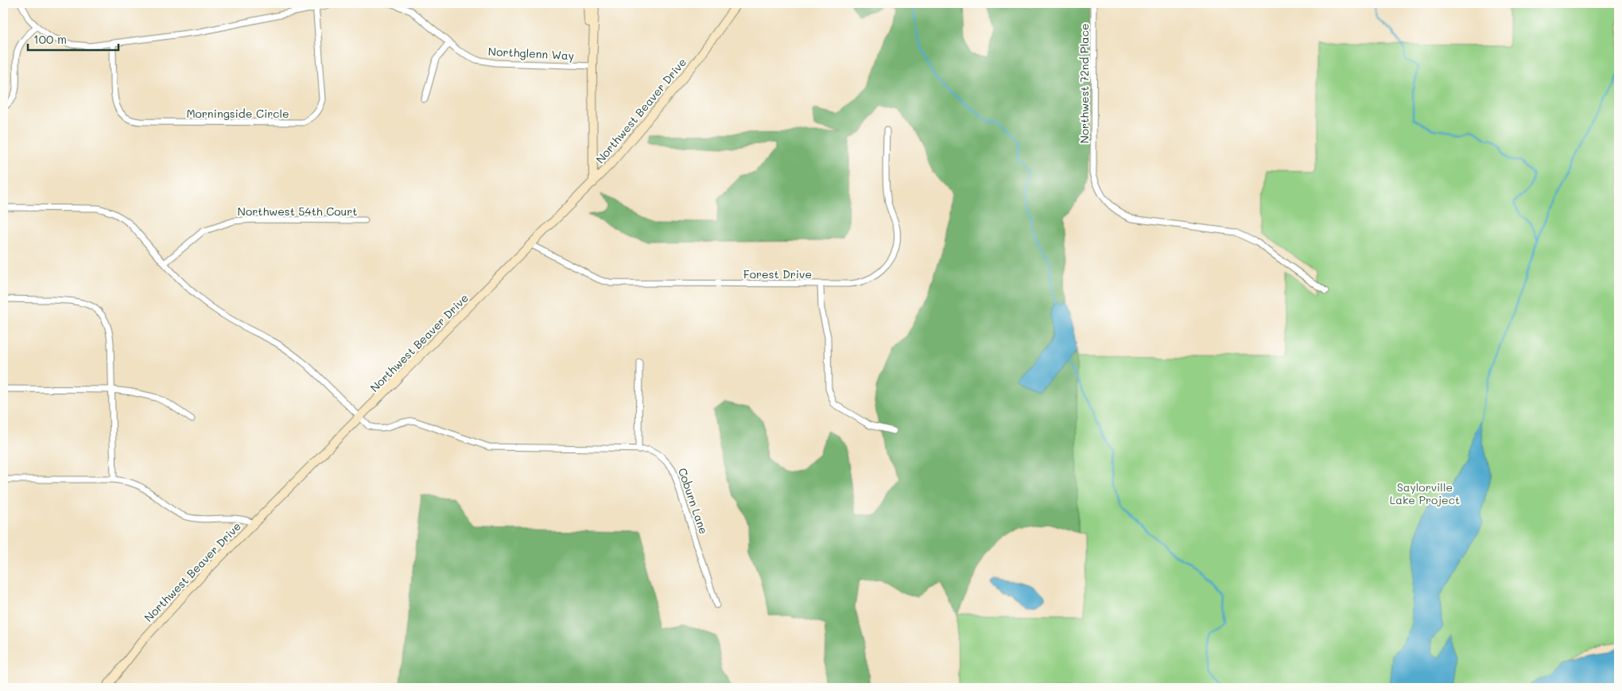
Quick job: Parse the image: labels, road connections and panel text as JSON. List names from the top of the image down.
{
  "streets": {
    "main road": ["Northwest Beaver Drive"],
    "street": [
      "Northglenn Way",
      "Northwest 72nd Place",
      "Morningside Circle",
      "Northwest 54th Court",
      "Forest Drive",
      "Coburn Lane"
    ]
  },
  "crossings": [
    ["Northwest Beaver Drive", "Forest Drive"],
    ["Northwest Beaver Drive", "Coburn Lane"],
    ["Northwest 54th Court", "Coburn Lane"]
  ],
  "parks": ["Saylorville Lake Project"],
  "scale_bar": "100 m"
}
